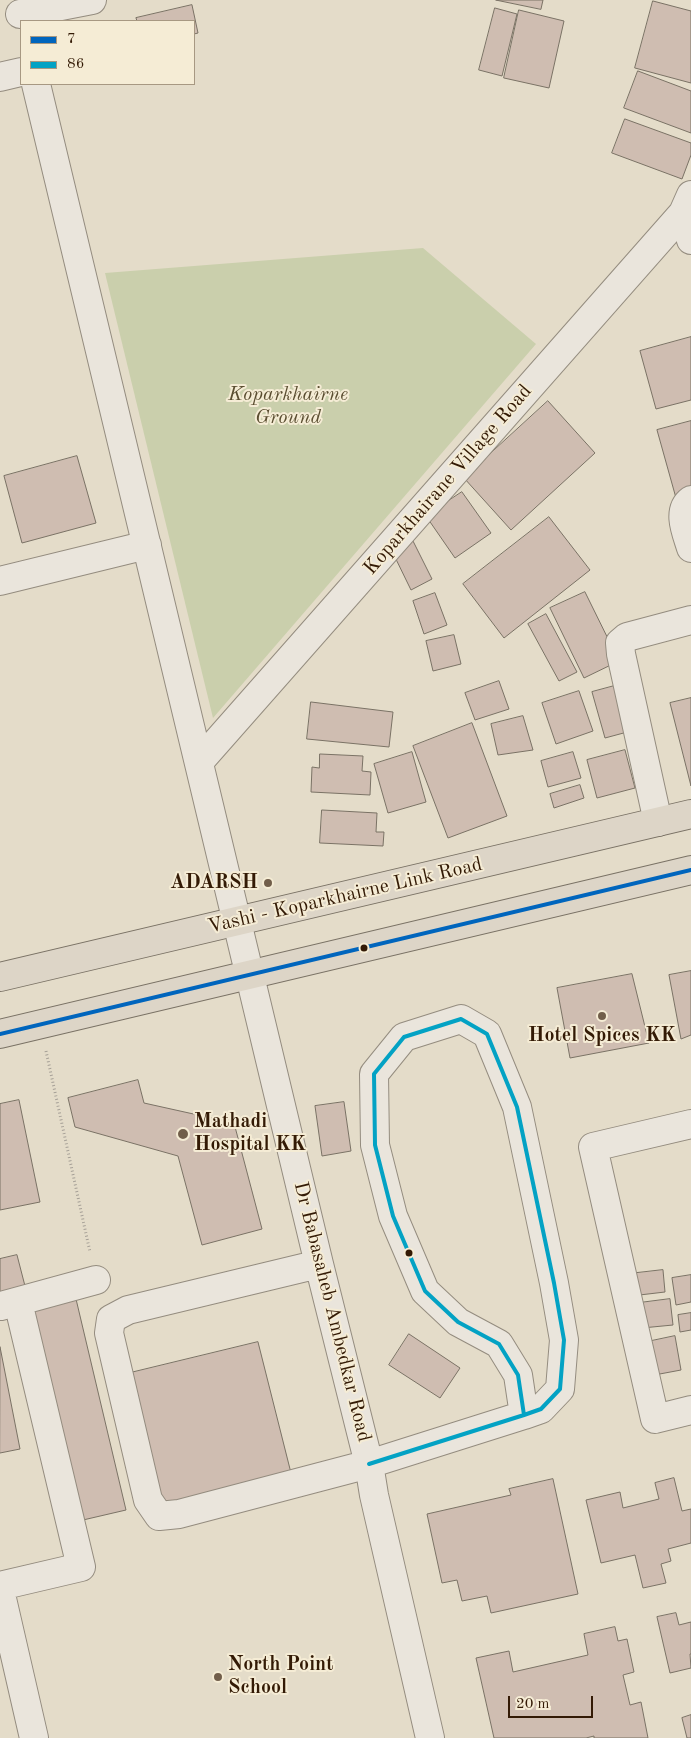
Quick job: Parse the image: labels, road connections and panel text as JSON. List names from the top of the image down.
{
  "streets": {
    "main road": ["Vashi - Koparkhairne Link Road"],
    "street": ["Koparkhairane Village Road", "Dr Babasaheb Ambedkar Road"]
  },
  "crossings": [
    ["Koparkhairane Village Road", "Dr Babasaheb Ambedkar Road"],
    ["Vashi - Koparkhairne Link Road", "Dr Babasaheb Ambedkar Road"]
  ],
  "parks": ["Koparkhairne Ground"],
  "places": [
    "ADARSH",
    "Hotel Spices KK",
    "Mathadi Hospital KK",
    "North Point School"
  ],
  "lines": ["transit line 7", "transit line 86"],
  "legend": ["7", "86"],
  "scale_bar": "20 m"
}
